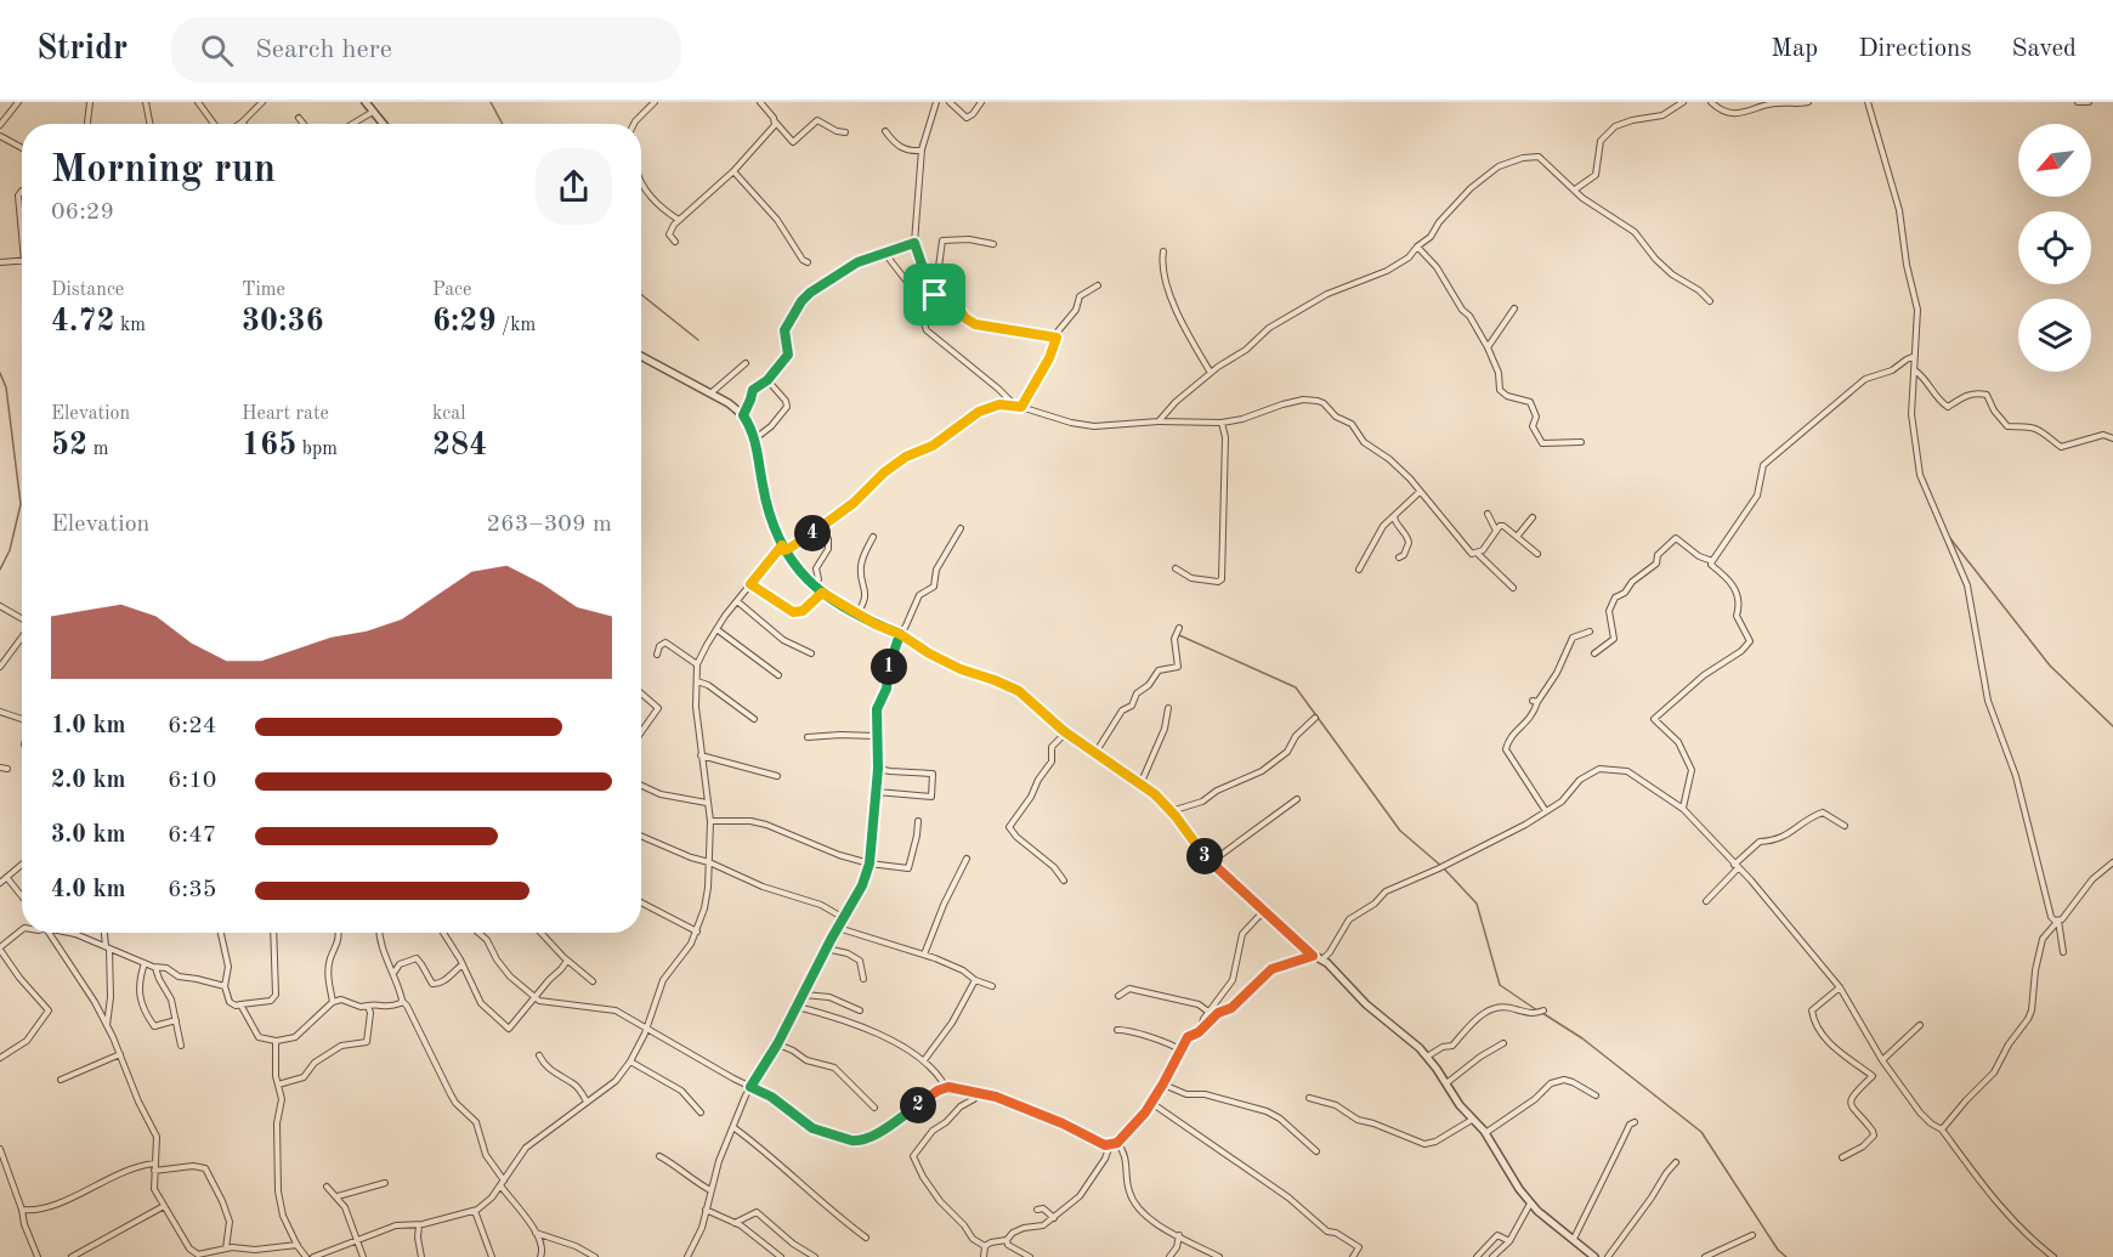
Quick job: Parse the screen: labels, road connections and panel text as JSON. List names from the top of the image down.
{
  "north": "bottom left",
  "page": {
    "header": "Stridr",
    "search": "Search here",
    "nav": ["Map", "Directions", "Saved"],
    "heading": ["Morning run", "06:29"],
    "stats": [
      ["Distance", "4.72 km"],
      ["Time", "30:36"],
      ["Pace", "6:29 /km"],
      ["Elevation", "52 m"],
      ["Heart rate", "165 bpm"],
      ["kcal", "284"]
    ],
    "chart": ["Elevation", "263–309 m"],
    "pins": [
      "4",
      "1",
      "3",
      "2"
    ],
    "list": [
      {
        "name": "1.0 km",
        "note": "6:24"
      },
      {
        "name": "2.0 km",
        "note": "6:10"
      },
      {
        "name": "3.0 km",
        "note": "6:47"
      },
      {
        "name": "4.0 km",
        "note": "6:35"
      }
    ]
  }
}
